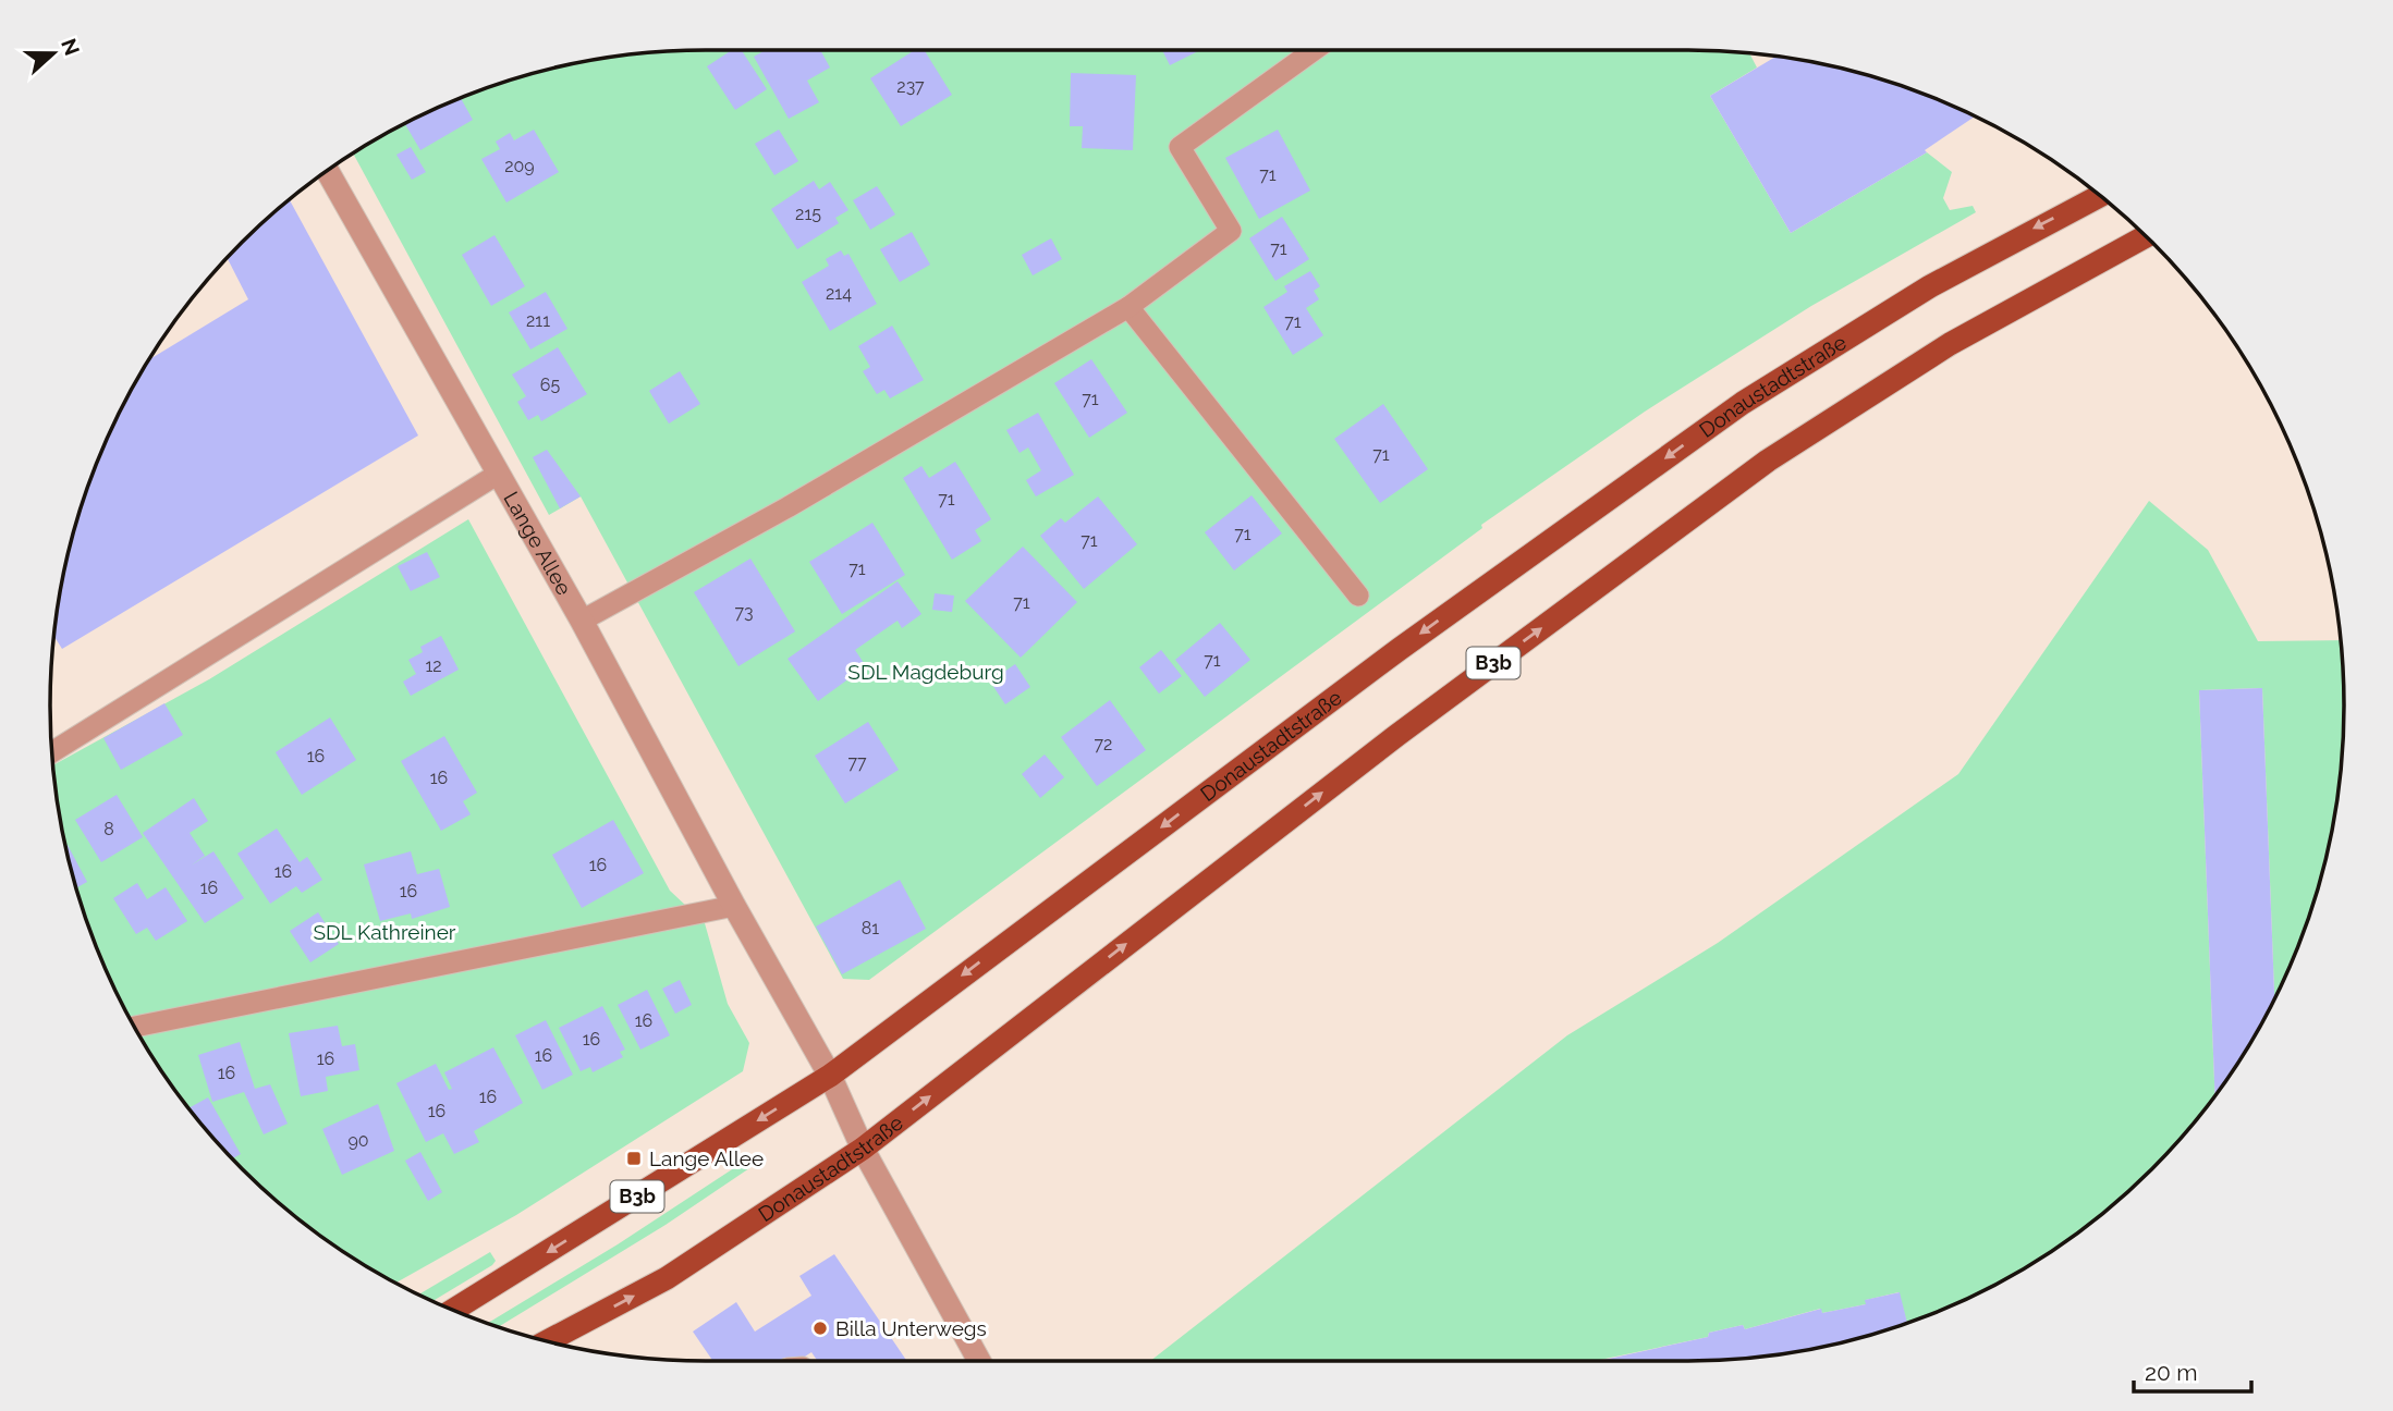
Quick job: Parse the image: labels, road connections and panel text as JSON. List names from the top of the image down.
{
  "streets": {
    "main road": ["Donaustadtstraße", "B3b"],
    "street": ["Lange Allee"]
  },
  "crossings": [
    ["Donaustadtstraße", "Lange Allee"]
  ],
  "parks": ["SDL Magdeburg", "SDL Kathreiner"],
  "places": {
    "transit": ["Lange Allee"],
    "other": ["Billa Unterwegs"]
  },
  "house_numbers": [
    "237",
    "209",
    "71",
    "215",
    "71",
    "214",
    "211",
    "71",
    "65",
    "71",
    "71",
    "71",
    "71",
    "71",
    "71",
    "71",
    "73",
    "71",
    "12",
    "72",
    "16",
    "77",
    "16",
    "8",
    "16",
    "16",
    "16",
    "16",
    "81",
    "16",
    "16",
    "16",
    "16",
    "16",
    "16",
    "16",
    "90"
  ],
  "scale_bar": "20 m",
  "north": "right"
}
